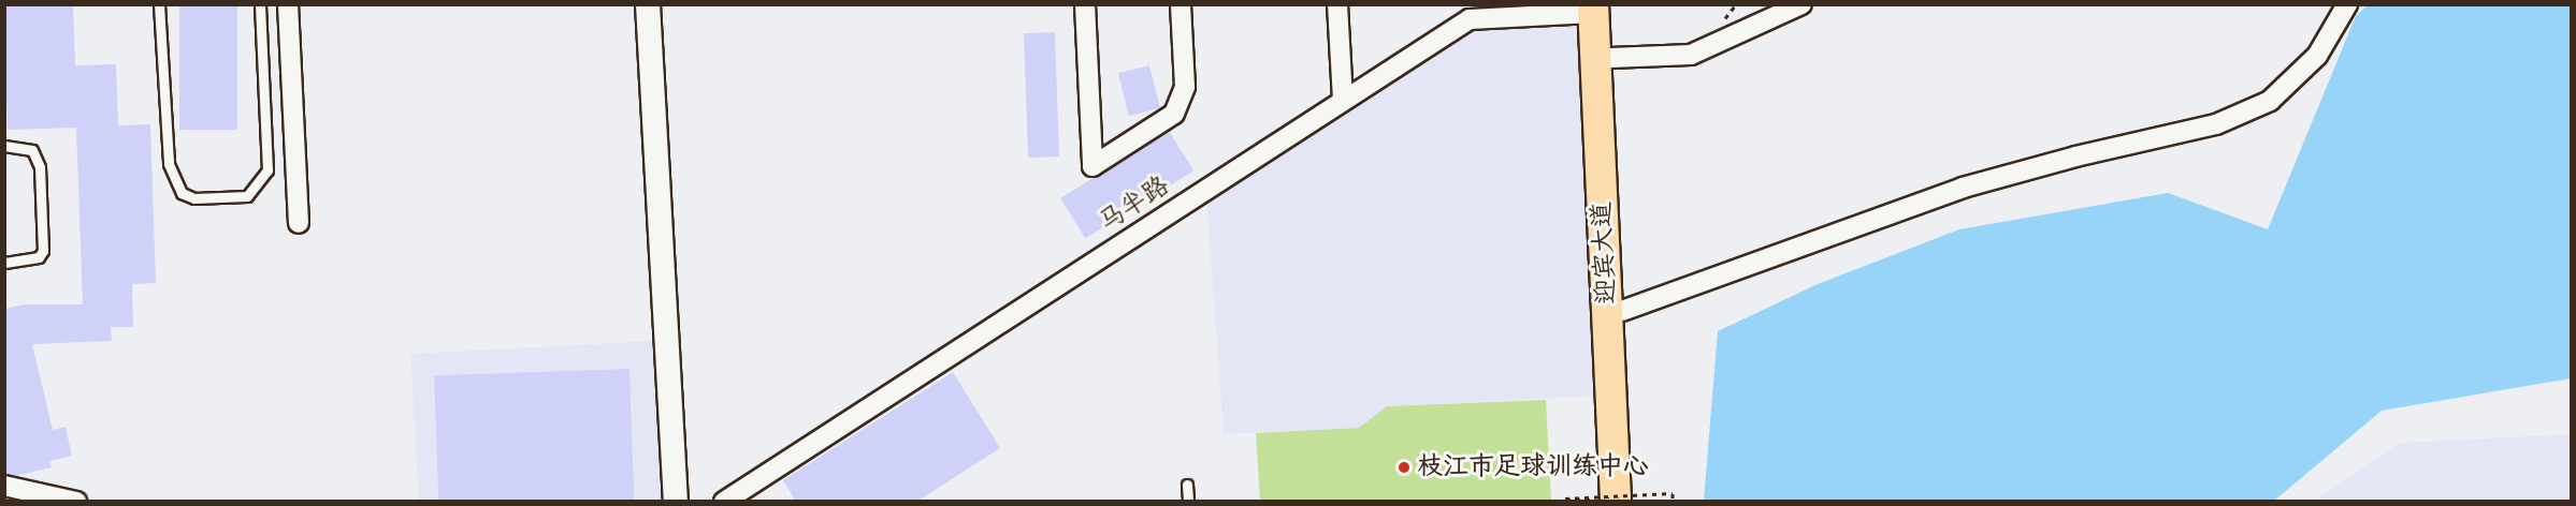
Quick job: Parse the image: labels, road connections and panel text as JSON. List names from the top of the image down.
{
  "streets": {
    "main road": ["迎宾大道"],
    "street": ["马半路"]
  },
  "crossings": [
    ["马半路", "迎宾大道"]
  ],
  "places": ["枝江市足球训练中心"]
}
